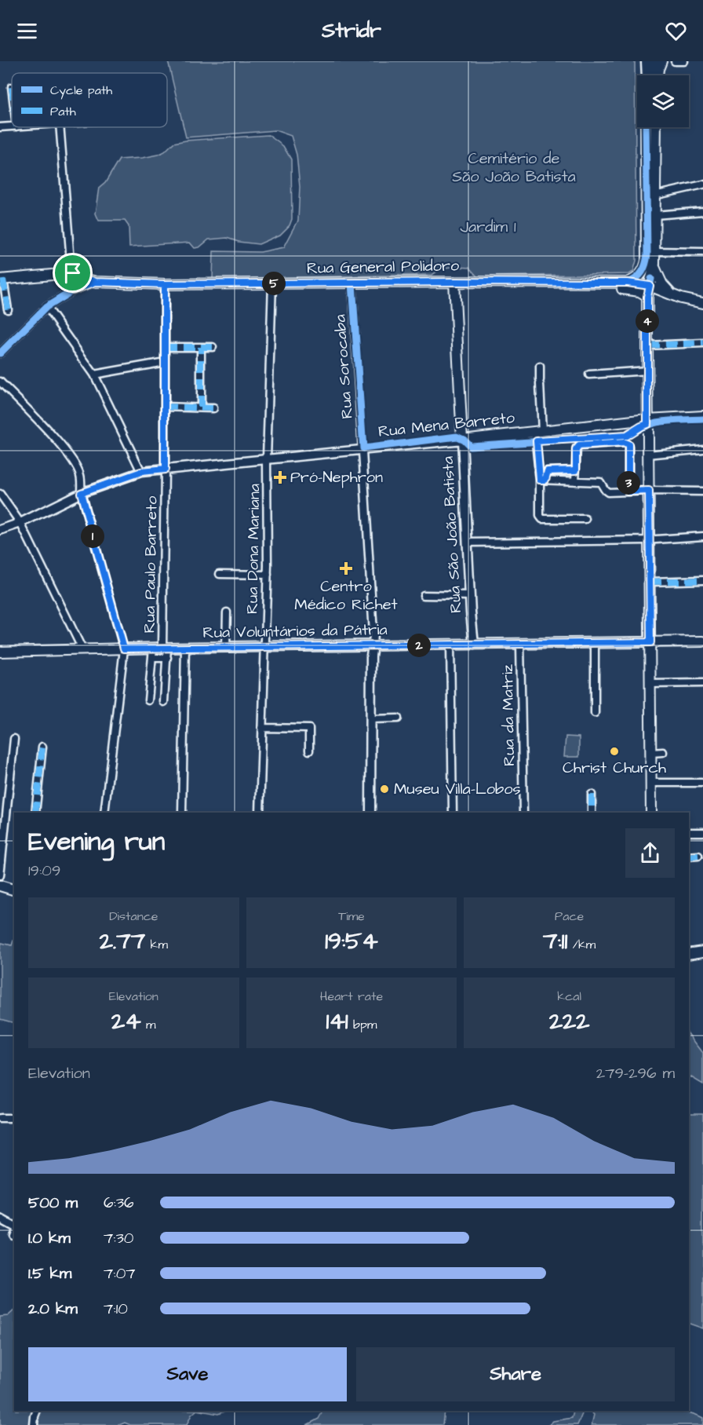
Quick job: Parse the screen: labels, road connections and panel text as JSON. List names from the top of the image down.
{
  "streets": {
    "main road": [
      "Rua General Polidoro",
      "Rua Mena Barreto",
      "Rua São João Batista",
      "Rua Voluntários da Pátria"
    ],
    "street": [
      "Rua Sorocaba",
      "Rua Dona Mariana",
      "Rua Paulo Barreto",
      "Rua da Matriz"
    ]
  },
  "crossings": [
    ["Rua General Polidoro", "Rua Sorocaba"],
    ["Rua General Polidoro", "Rua São João Batista"],
    ["Rua General Polidoro", "Rua Dona Mariana"],
    ["Rua General Polidoro", "Rua Paulo Barreto"],
    ["Rua Sorocaba", "Rua Mena Barreto"],
    ["Rua Sorocaba", "Rua Voluntários da Pátria"],
    ["Rua Mena Barreto", "Rua São João Batista"],
    ["Rua Mena Barreto", "Rua Dona Mariana"],
    ["Rua Mena Barreto", "Rua Paulo Barreto"],
    ["Rua São João Batista", "Rua Voluntários da Pátria"],
    ["Rua Dona Mariana", "Rua Voluntários da Pátria"],
    ["Rua Paulo Barreto", "Rua Voluntários da Pátria"],
    ["Rua Voluntários da Pátria", "Rua da Matriz"]
  ],
  "parks": ["Cemitério de São João Batista", "Jardim 1"],
  "places": {
    "health": ["Pró-Nephron", "Centro Médico Richet"],
    "other": ["Christ Church", "Museu Villa-Lobos"]
  },
  "legend": ["Cycle path", "Path"],
  "page": {
    "header": "Stridr",
    "pins": [
      "5",
      "4",
      "3",
      "1",
      "2"
    ],
    "heading": ["Evening run", "19:09"],
    "stats": [
      ["Distance", "2.77 km"],
      ["Time", "19:54"],
      ["Pace", "7:11 /km"],
      ["Elevation", "24 m"],
      ["Heart rate", "141 bpm"],
      ["kcal", "222"]
    ],
    "chart": ["Elevation", "279–296 m"],
    "list": [
      {
        "name": "500 m",
        "note": "6:36"
      },
      {
        "name": "1.0 km",
        "note": "7:30"
      },
      {
        "name": "1.5 km",
        "note": "7:07"
      },
      {
        "name": "2.0 km",
        "note": "7:10"
      }
    ],
    "buttons": ["Save", "Share"]
  }
}
